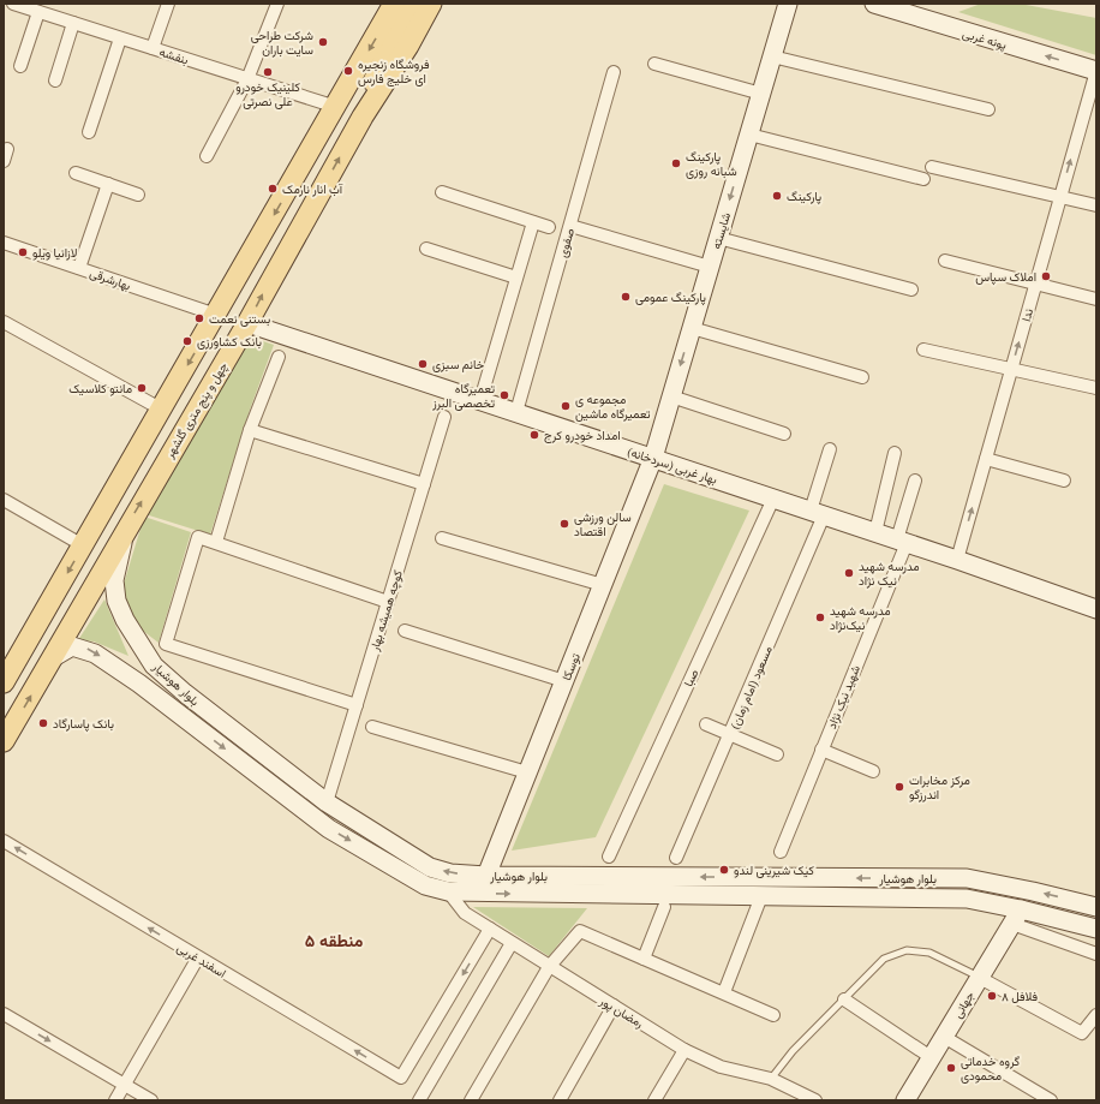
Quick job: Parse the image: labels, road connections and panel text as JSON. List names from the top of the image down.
{
  "streets": {
    "main road": [
      "پونه غربی",
      "شایسته",
      "چهل و پنج متری گلشهر",
      "بهار غربی (سردخانه)",
      "توسکا",
      "بلوار هوشیار",
      "جهانی"
    ],
    "street": [
      "بنفشه",
      "صفوی",
      "بهارشرقی",
      "ندا",
      "کوچه همیشه بهار",
      "صبا",
      "مسعود (امام زمان)",
      "شهید نیک نژاد",
      "اسفند غربی",
      "رمضان پور"
    ]
  },
  "crossings": [
    ["پونه غربی", "ندا"],
    ["شایسته", "بهار غربی (سردخانه)"],
    ["شایسته", "توسکا"],
    ["صفوی", "بهار غربی (سردخانه)"],
    ["ندا", "بهار غربی (سردخانه)"],
    ["چهل و پنج متری گلشهر", "بهار غربی (سردخانه)"],
    ["چهل و پنج متری گلشهر", "بلوار هوشیار"],
    ["بهار غربی (سردخانه)", "توسکا"],
    ["بهار غربی (سردخانه)", "صبا"],
    ["بهار غربی (سردخانه)", "مسعود (امام زمان)"],
    ["بهار غربی (سردخانه)", "شهید نیک نژاد"],
    ["کوچه همیشه بهار", "بلوار هوشیار"],
    ["توسکا", "بلوار هوشیار"],
    ["بلوار هوشیار", "جهانی"],
    ["بلوار هوشیار", "رمضان پور"],
    ["اسفند غربی", "رمضان پور"]
  ],
  "one_way": ["پونه غربی", "شایسته", "ندا"],
  "districts": ["منطقه ۵"],
  "places": [
    "شرکت طراحی سایت باران",
    "فروشگاه زنجیره ای خلیج فارس",
    "کلینیک خودرو علی نصرتی",
    "پارکینگ شبانه روزی",
    "آب انار نارمک",
    "پارکینگ",
    "لازانیا ویلو",
    "املاک سپاس",
    "پارکینگ عمومی",
    "بستنی نعمت",
    "بانک کشاورزی",
    "خانم سبزی",
    "مانتو کلاسیک",
    "تعمیرگاه تخصصی البرز",
    "مجموعه ی تعمیرگاه ماشین",
    "امداد خودرو کرج",
    "سالن ورزشی اقتصاد",
    "مدرسه شهید نیک نژاد",
    "مدرسه شهید نیک‌نژاد",
    "بانک پاسارگاد",
    "مرکز مخابرات اندرزگو",
    "کیک شیرینی لندو",
    "فلافل ۸",
    "گروه خدماتی محمودی"
  ]
}
